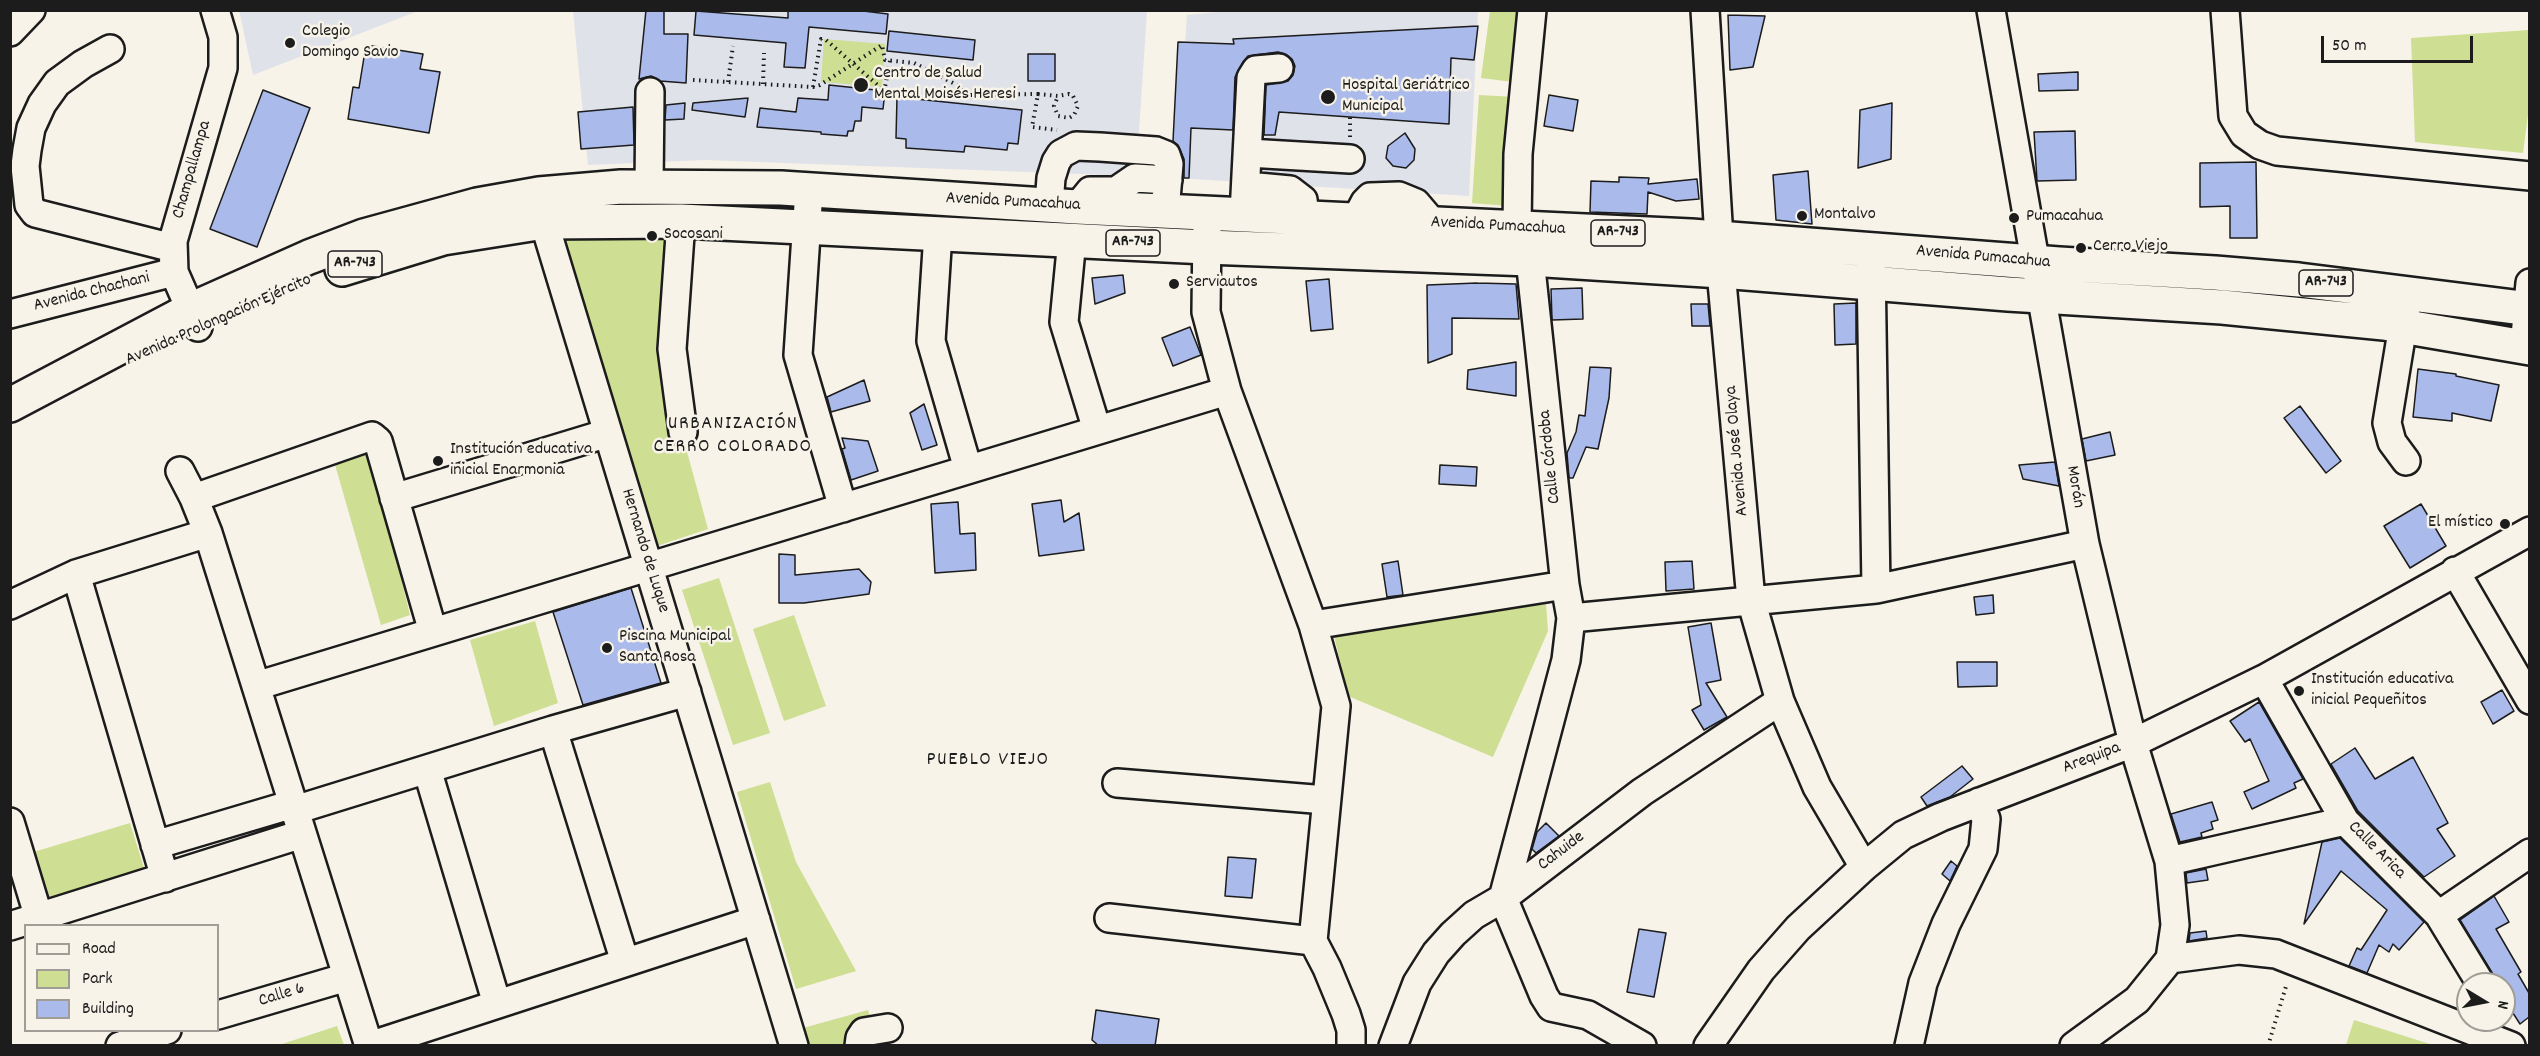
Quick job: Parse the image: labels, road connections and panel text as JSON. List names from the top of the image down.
{
  "streets": {
    "main road": ["Avenida Pumacahua", "AR-743", "Avenida Prolongación Ejército"],
    "street": [
      "Champallampa",
      "Avenida Chachani",
      "Avenida José Olaya",
      "Calle Córdoba",
      "Morán",
      "Hernando de Luque",
      "Arequipa",
      "Calle Arica",
      "Cahuide",
      "Calle 6"
    ]
  },
  "crossings": [
    ["Champallampa", "Avenida Chachani"],
    ["Avenida Pumacahua", "Avenida Prolongación Ejército"],
    ["Avenida Pumacahua", "Avenida José Olaya"],
    ["Avenida Pumacahua", "Calle Córdoba"],
    ["Avenida Pumacahua", "Morán"],
    ["Avenida Pumacahua", "Hernando de Luque"],
    ["Avenida Prolongación Ejército", "Hernando de Luque"],
    ["Avenida José Olaya", "Arequipa"],
    ["Avenida José Olaya", "Cahuide"],
    ["Calle Córdoba", "Cahuide"],
    ["Morán", "Arequipa"],
    ["Arequipa", "Calle Arica"]
  ],
  "districts": ["URBANIZACIÓN CERRO COLORADO", "PUEBLO VIEJO"],
  "places": [
    "Colegio Domingo Savio",
    "Centro de Salud Mental Moisés Heresi",
    "Hospital Geriátrico Municipal",
    "Montalvo",
    "Pumacahua",
    "Socosani",
    "Cerro Viejo",
    "Serviautos",
    "Institución educativa inicial Enarmonia",
    "El místico",
    "Piscina Municipal Santa Rosa",
    "Institución educativa inicial Pequeñitos"
  ],
  "legend": ["Road", "Park", "Building"],
  "scale_bar": "50 m",
  "north": "right"
}
